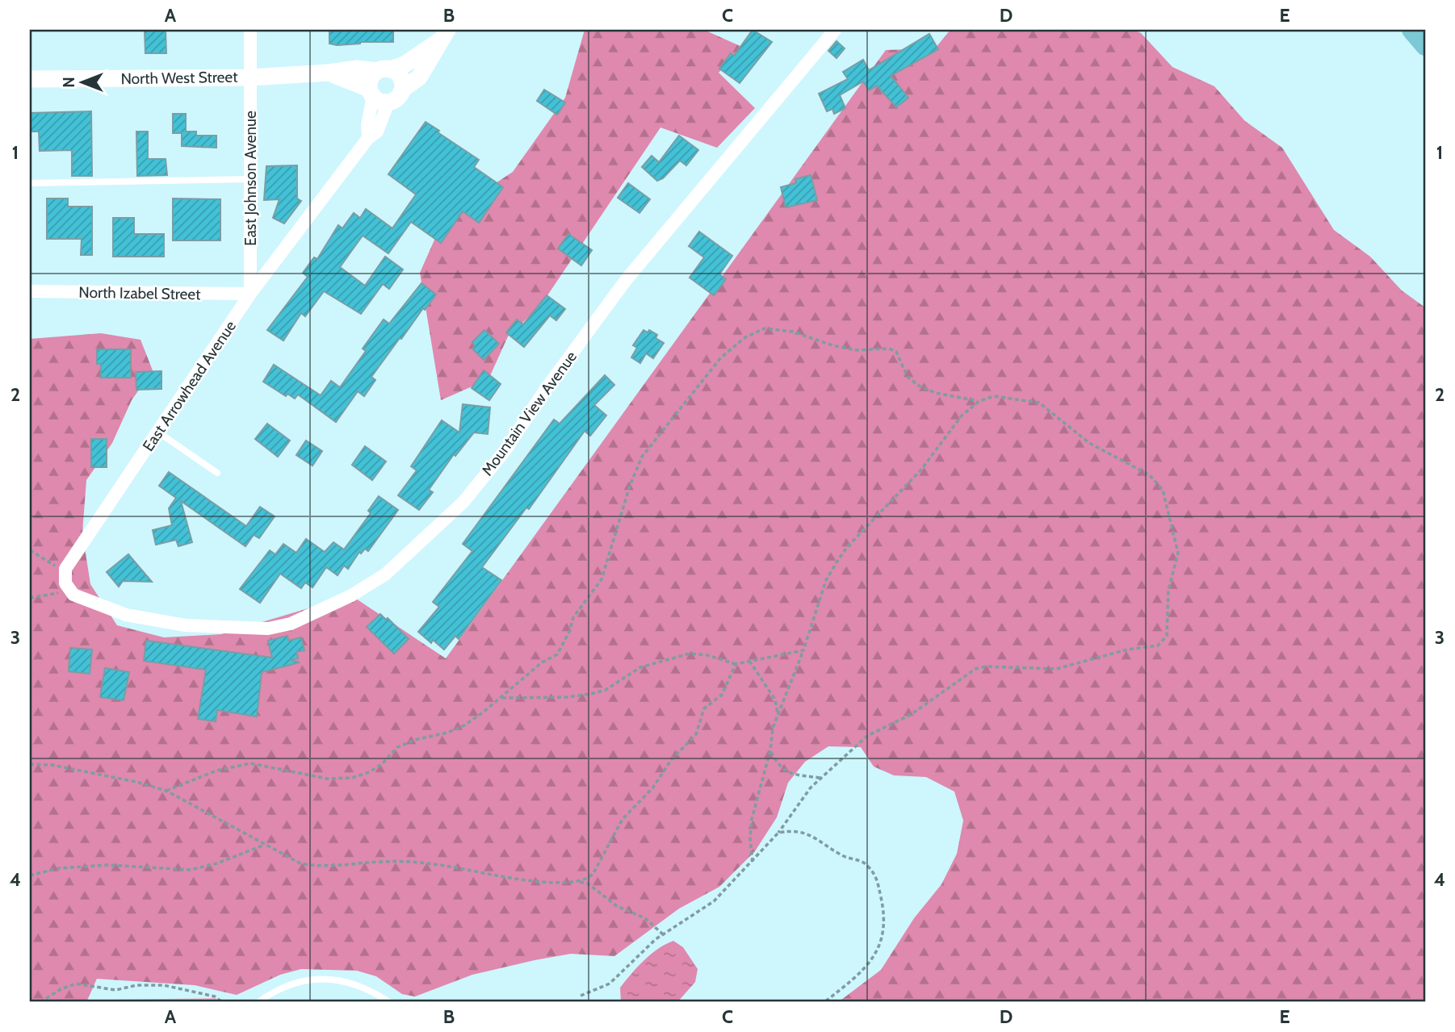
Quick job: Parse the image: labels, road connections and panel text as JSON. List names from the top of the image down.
{
  "streets": {
    "street": [
      "North West Street",
      "East Johnson Avenue",
      "North Izabel Street",
      "East Arrowhead Avenue",
      "Mountain View Avenue"
    ]
  },
  "crossings": [
    ["North West Street", "East Johnson Avenue"],
    ["North West Street", "East Arrowhead Avenue"],
    ["East Johnson Avenue", "North Izabel Street"],
    ["East Johnson Avenue", "East Arrowhead Avenue"],
    ["North Izabel Street", "East Arrowhead Avenue"]
  ],
  "north": "left",
  "grid": {
    "columns": [
      "A",
      "B",
      "C",
      "D",
      "E"
    ],
    "rows": [
      "1",
      "2",
      "3",
      "4"
    ]
  }
}
